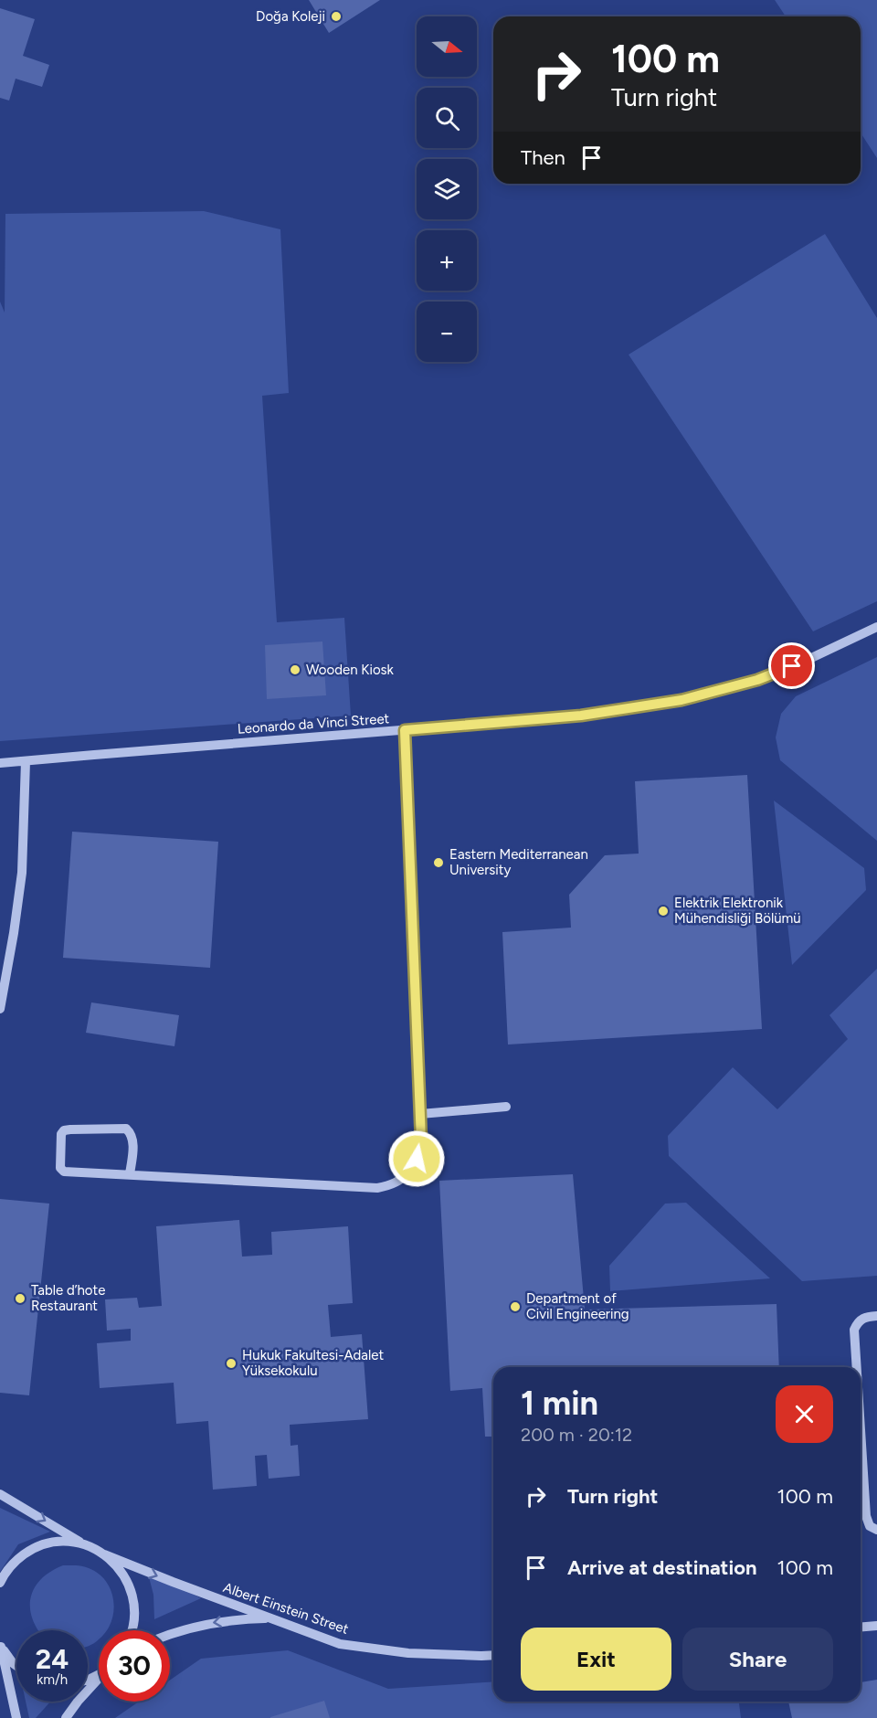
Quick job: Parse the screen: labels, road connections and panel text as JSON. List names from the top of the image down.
{
  "streets": {
    "street": ["Leonardo da Vinci Street", "Albert Einstein Street"]
  },
  "one_way": ["Albert Einstein Street"],
  "places": [
    "Doğa Koleji",
    "Wooden Kiosk",
    "Eastern Mediterranean University",
    "Elektrik Elektronik Mühendisliği Bölümü",
    "Table d’hote Restaurant",
    "Department of Civil Engineering",
    "Hukuk Fakultesi-Adalet Yüksekokulu"
  ],
  "north": "right",
  "page": {
    "map_buttons": ["+", "−"],
    "turn": ["100 m", "Turn right"],
    "then": "Then",
    "heading": ["1 min", "200 m · 20:12"],
    "list": [
      {
        "name": "Turn right",
        "value": "100 m"
      },
      {
        "name": "Arrive at destination",
        "value": "100 m"
      }
    ],
    "buttons": ["Exit", "Share"],
    "speed": "24 km/h",
    "limit": "30"
  }
}
